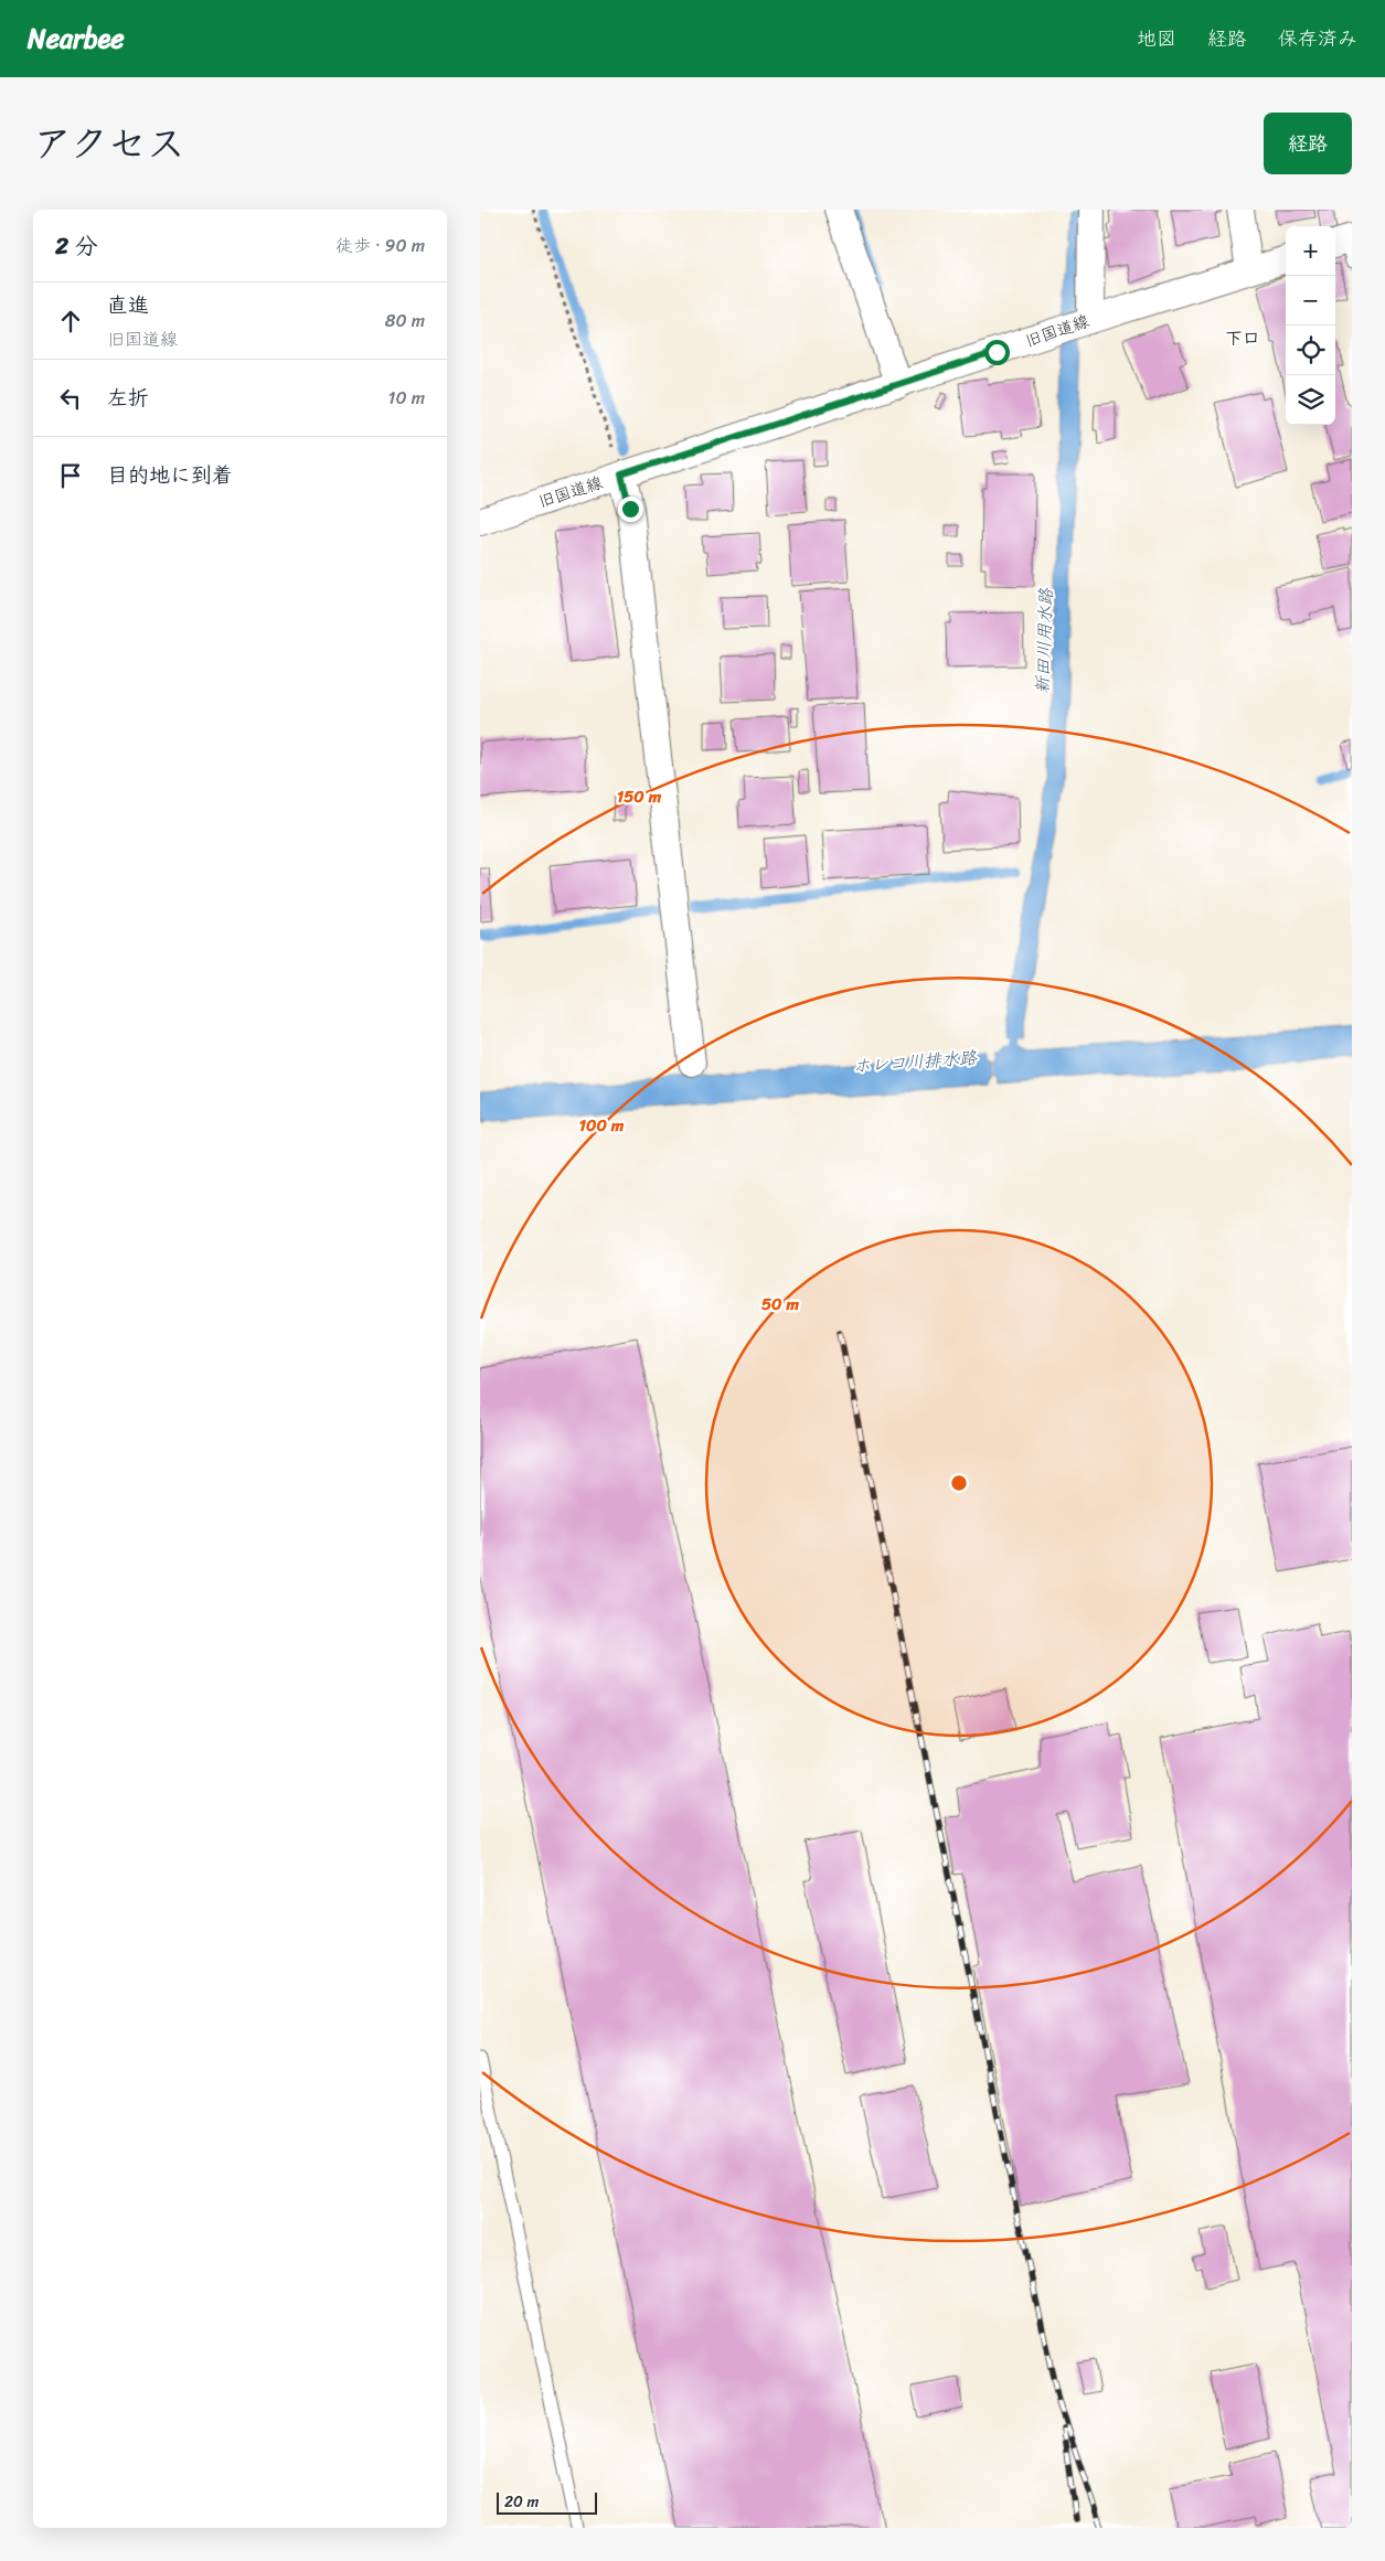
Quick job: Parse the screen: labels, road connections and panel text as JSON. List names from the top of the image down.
{
  "streets": {
    "street": ["旧国道線"]
  },
  "districts": ["下口"],
  "water": ["新田川用水路", "ホレコ川排水路"],
  "scale_bar": "20 m",
  "page": {
    "header": "Nearbee",
    "nav": ["地図", "経路", "保存済み"],
    "title": "アクセス",
    "buttons": "経路",
    "heading": ["2 分", "徒歩 · 90 m"],
    "map_buttons": ["+", "−"],
    "list": [
      ["直進", "旧国道線", "80 m"],
      ["左折", "10 m"],
      "目的地に到着"
    ],
    "scale": "20 m"
  },
  "rings": ["150 m", "100 m", "50 m"]
}
